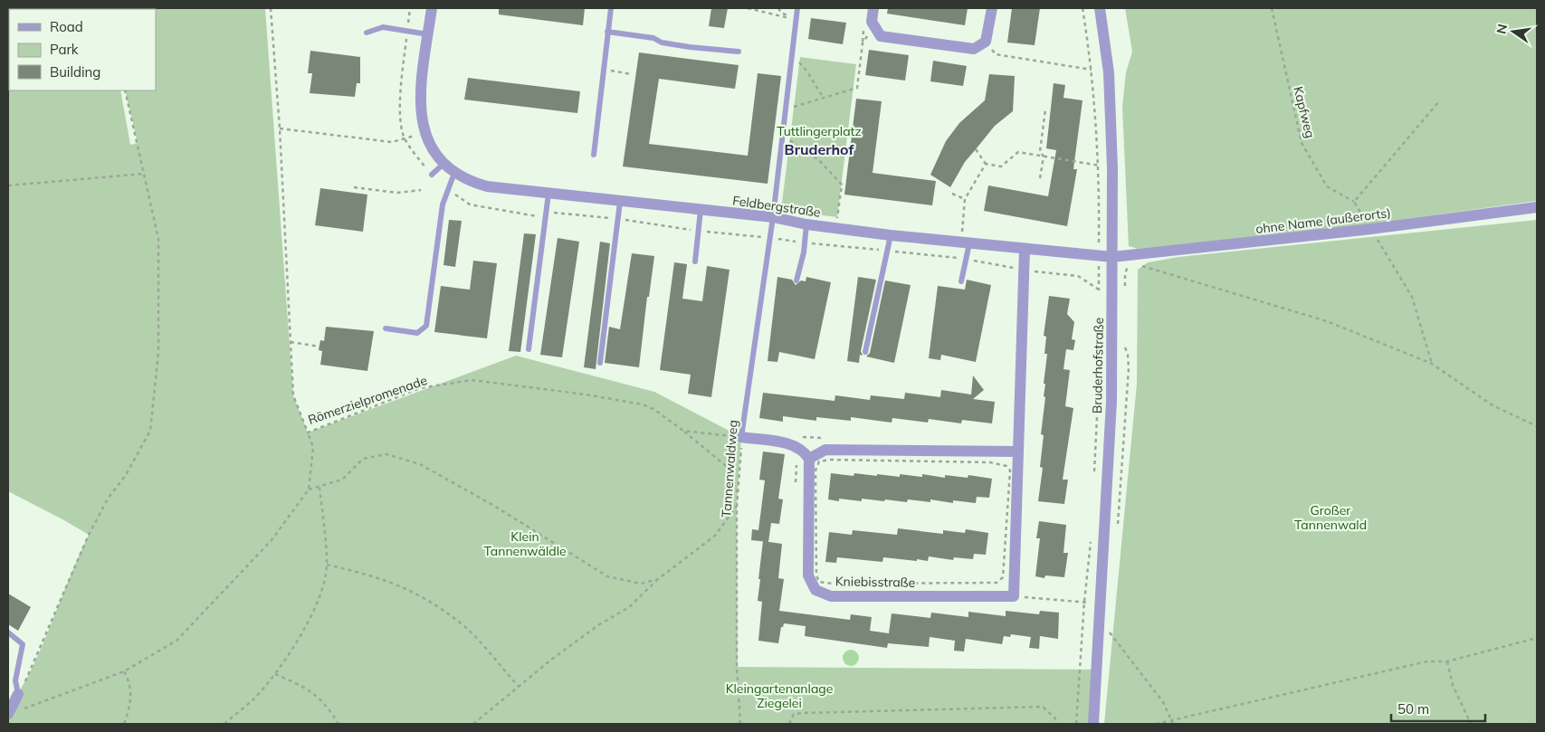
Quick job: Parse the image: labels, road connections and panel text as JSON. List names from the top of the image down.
{
  "streets": {
    "street": [
      "Feldbergstraße",
      "ohne Name (außerorts)",
      "Bruderhofstraße",
      "Kniebisstraße"
    ],
    "lane": ["Tannenwaldweg"],
    "path": ["Kapfweg", "Römerzielpromenade"]
  },
  "crossings": [
    ["Feldbergstraße", "ohne Name (außerorts)"],
    ["Feldbergstraße", "Bruderhofstraße"],
    ["Feldbergstraße", "Tannenwaldweg"],
    ["ohne Name (außerorts)", "Bruderhofstraße"],
    ["Römerzielpromenade", "Tannenwaldweg"]
  ],
  "districts": ["Bruderhof"],
  "parks": [
    "Tuttlingerplatz",
    "Großer Tannenwald",
    "Klein Tannenwäldle",
    "Kleingartenanlage Ziegelei"
  ],
  "legend": ["Road", "Park", "Building"],
  "scale_bar": "50 m",
  "north": "left"
}
